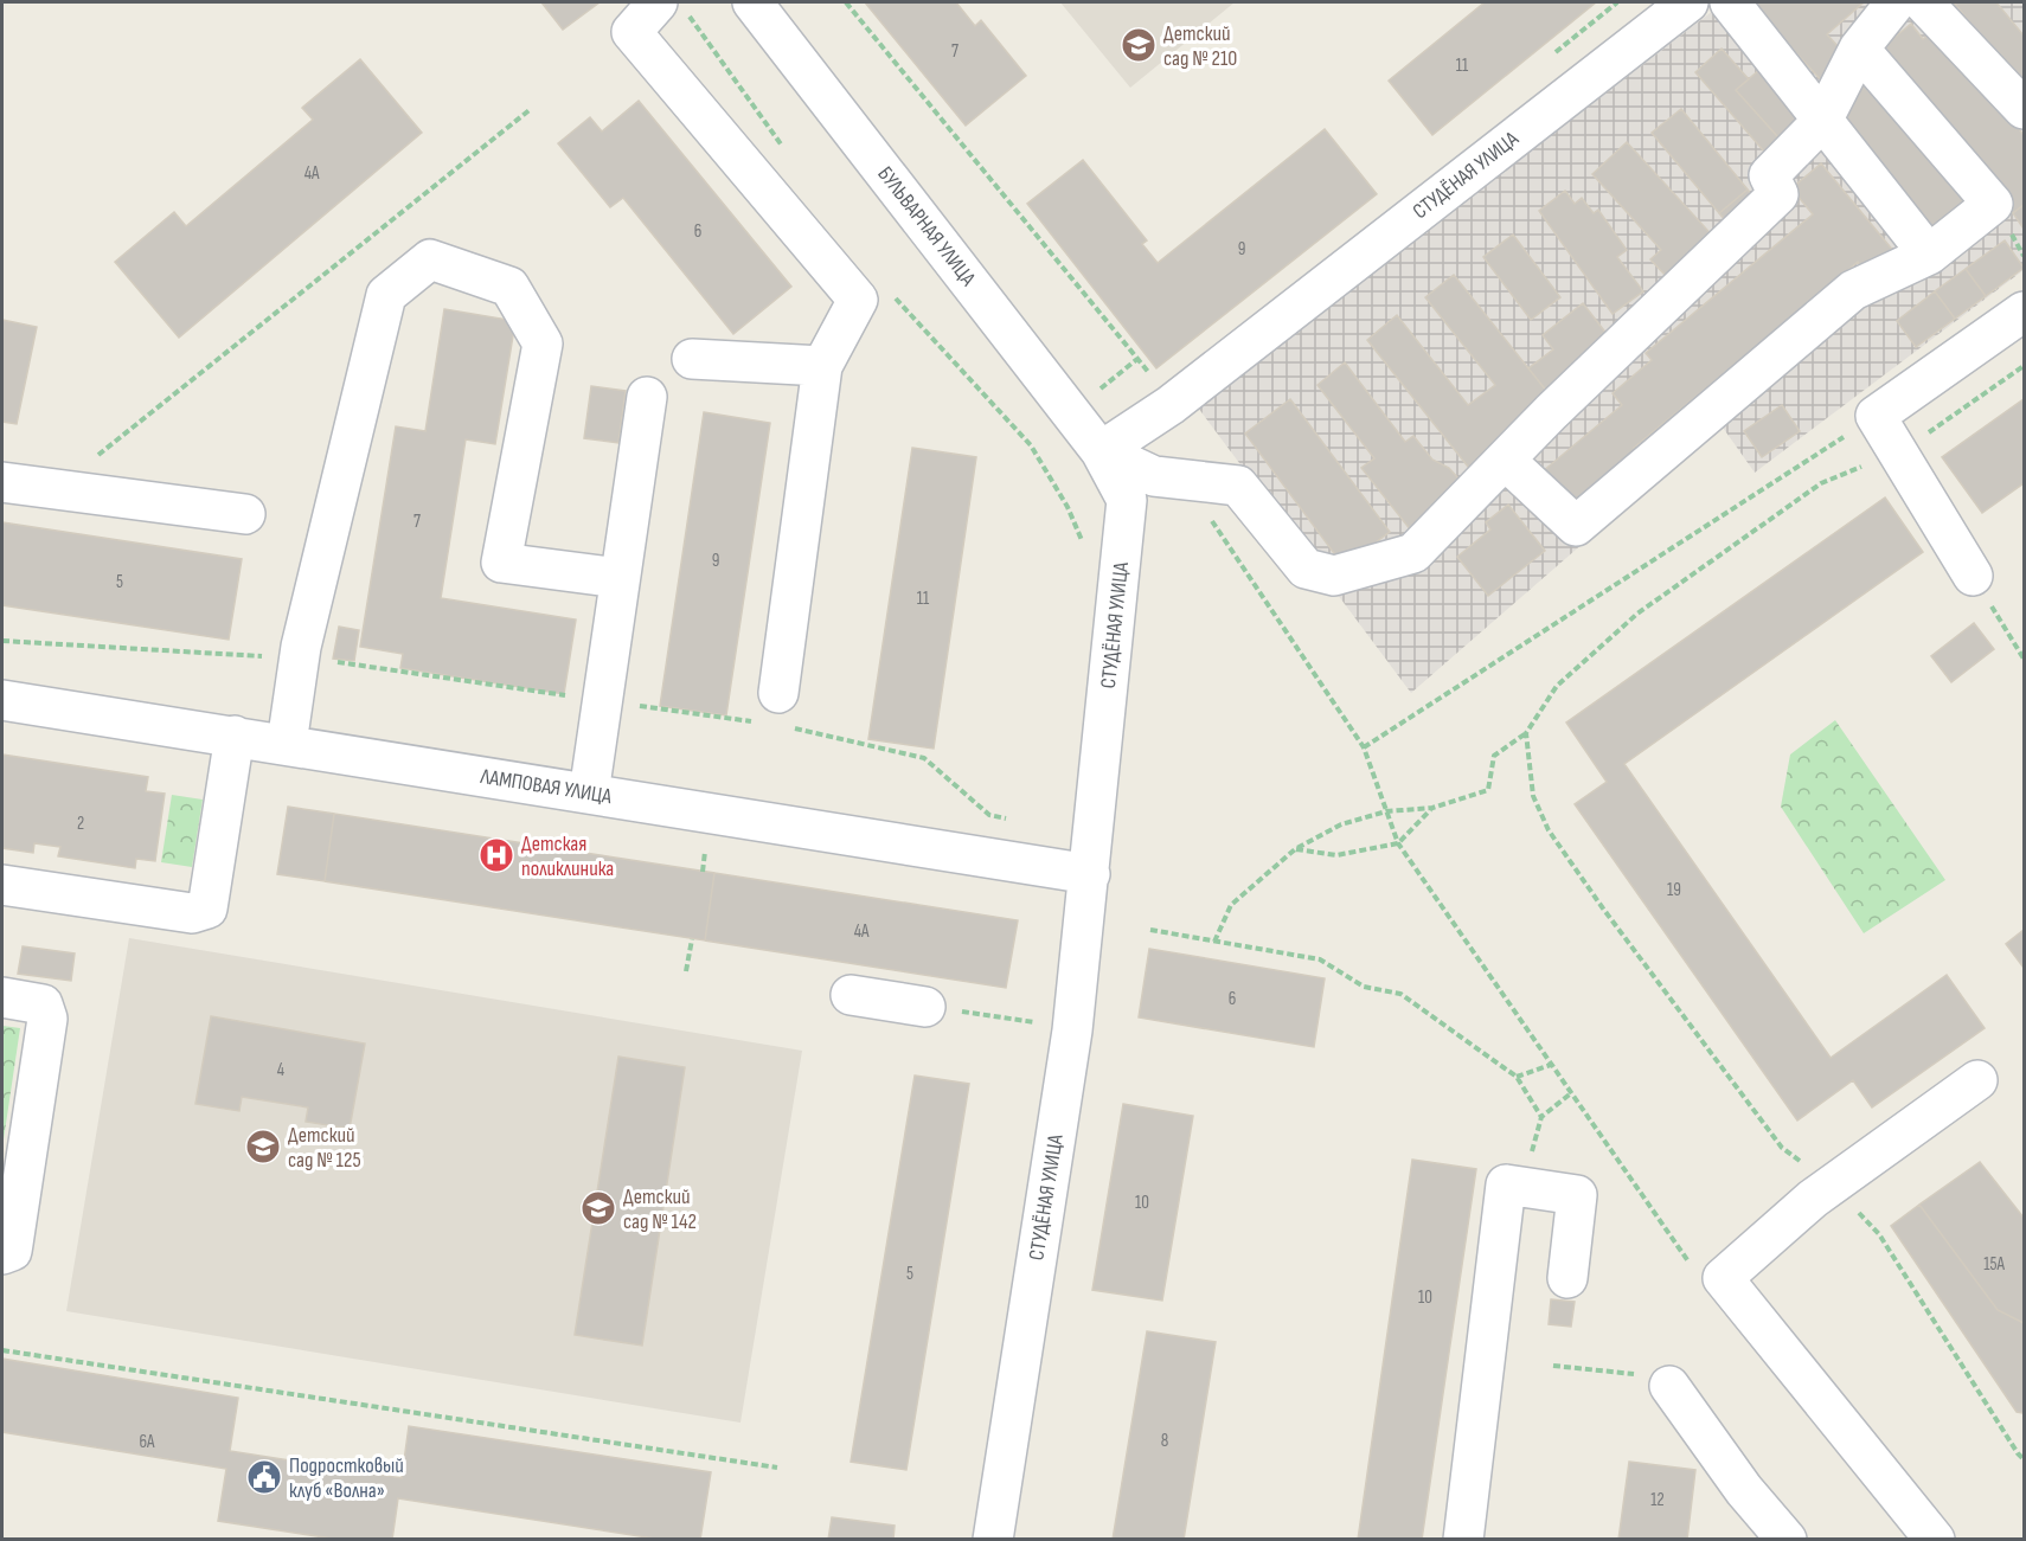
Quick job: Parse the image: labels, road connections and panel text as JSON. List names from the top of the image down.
{
  "streets": {
    "street": ["СТУДЁНАЯ УЛИЦА", "БУЛЬВАРНАЯ УЛИЦА", "ЛАМПОВАЯ УЛИЦА"]
  },
  "crossings": [
    ["СТУДЁНАЯ УЛИЦА", "БУЛЬВАРНАЯ УЛИЦА"],
    ["СТУДЁНАЯ УЛИЦА", "ЛАМПОВАЯ УЛИЦА"]
  ],
  "places": {
    "school or university": ["Детский сад № 210", "Детский сад № 125", "Детский сад № 142"],
    "hospital": ["Детская поликлиника"],
    "public building": ["Подростковый клуб «Волна»"]
  },
  "house_numbers": [
    "7",
    "11",
    "4А",
    "6",
    "9",
    "7",
    "9",
    "5",
    "11",
    "2",
    "19",
    "4А",
    "6",
    "4",
    "10",
    "15А",
    "5",
    "10",
    "8",
    "6А",
    "12"
  ]
}
